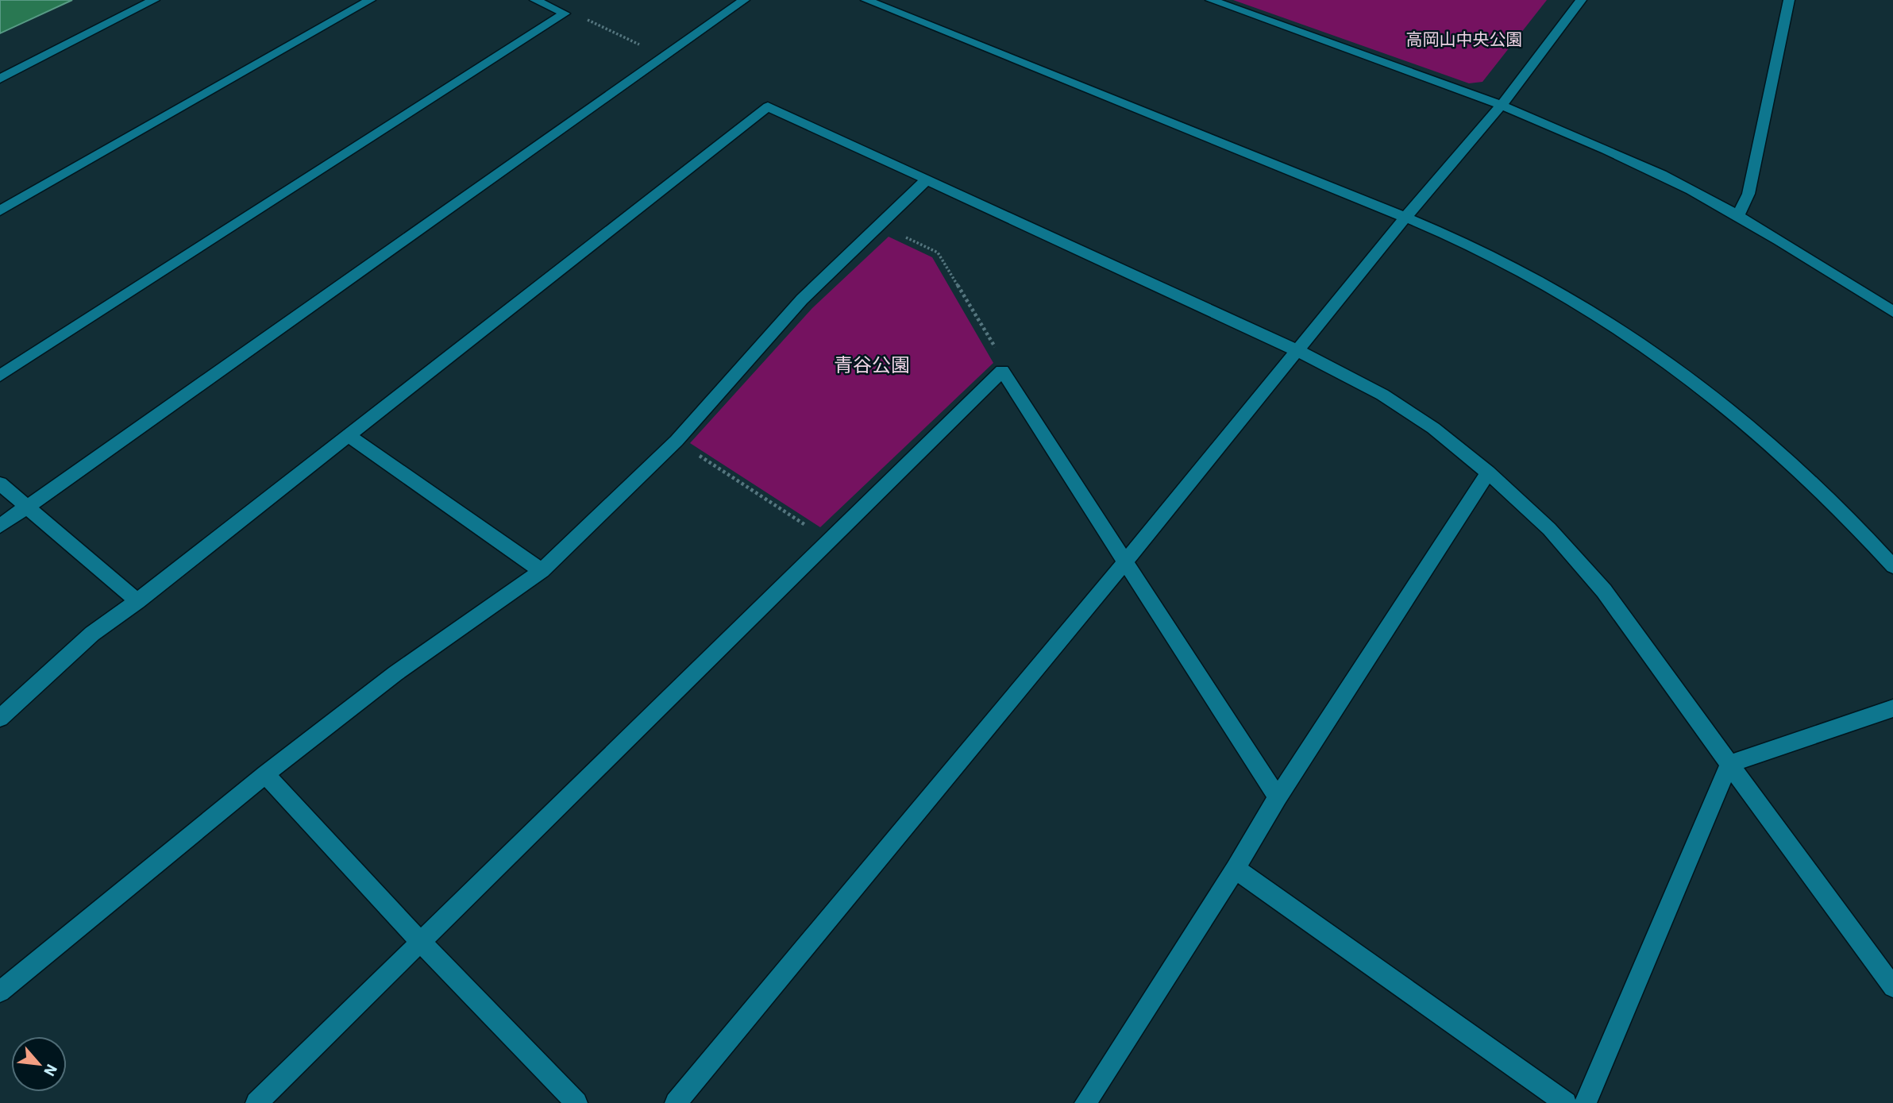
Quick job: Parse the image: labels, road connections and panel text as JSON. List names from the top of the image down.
{
  "parks": ["高岡山中央公園", "青谷公園"],
  "north": "bottom right"
}
